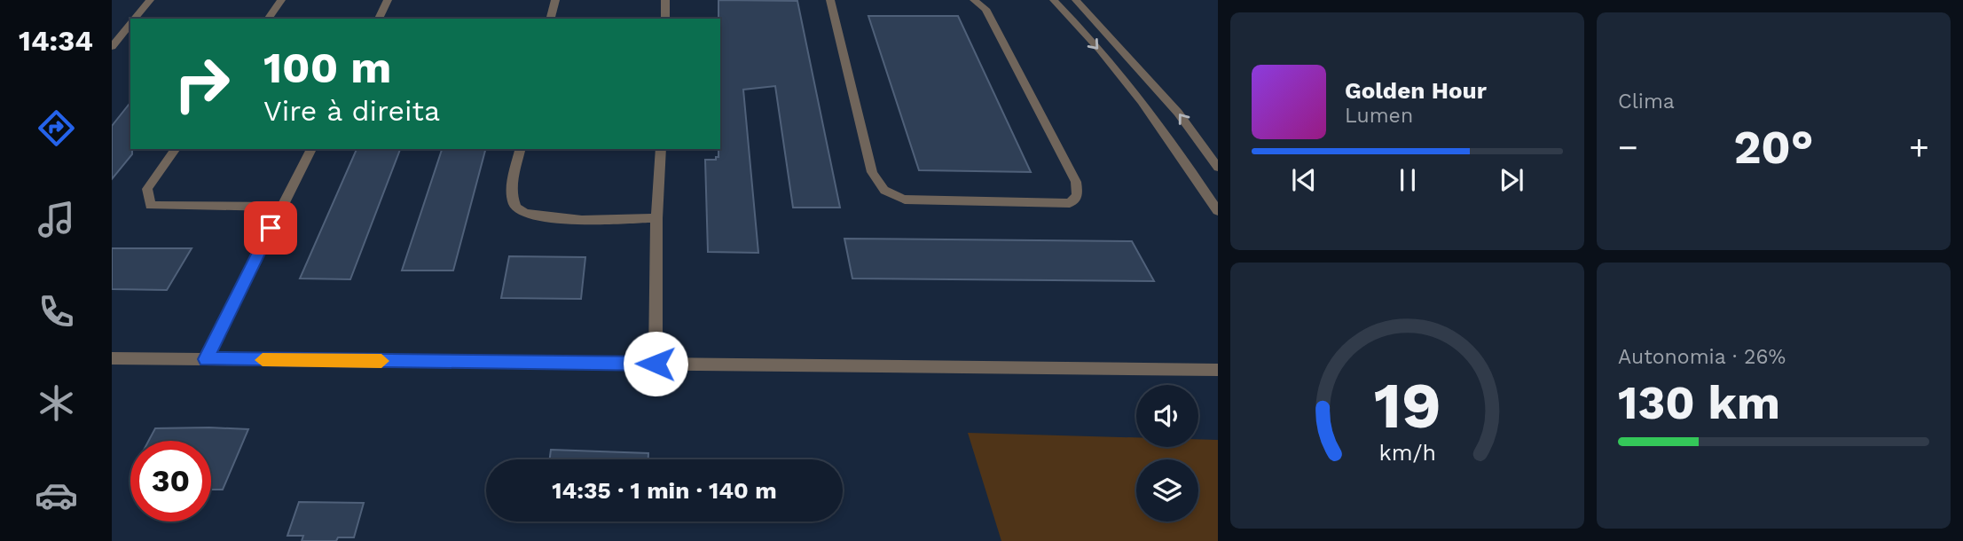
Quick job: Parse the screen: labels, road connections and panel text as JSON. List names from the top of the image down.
{
  "page": {
    "tabs": "14:34",
    "tile": [
      "Clima",
      ["Autonomia · 26%", "130 km"]
    ],
    "turn": ["100 m", "Vire à direita"],
    "song": ["Golden Hour", "Lumen"],
    "heat": ["−", "20°", "+"],
    "limit": "30",
    "trip": "14:35 · 1 min · 140 m",
    "gauge": ["19", "km/h"]
  }
}
